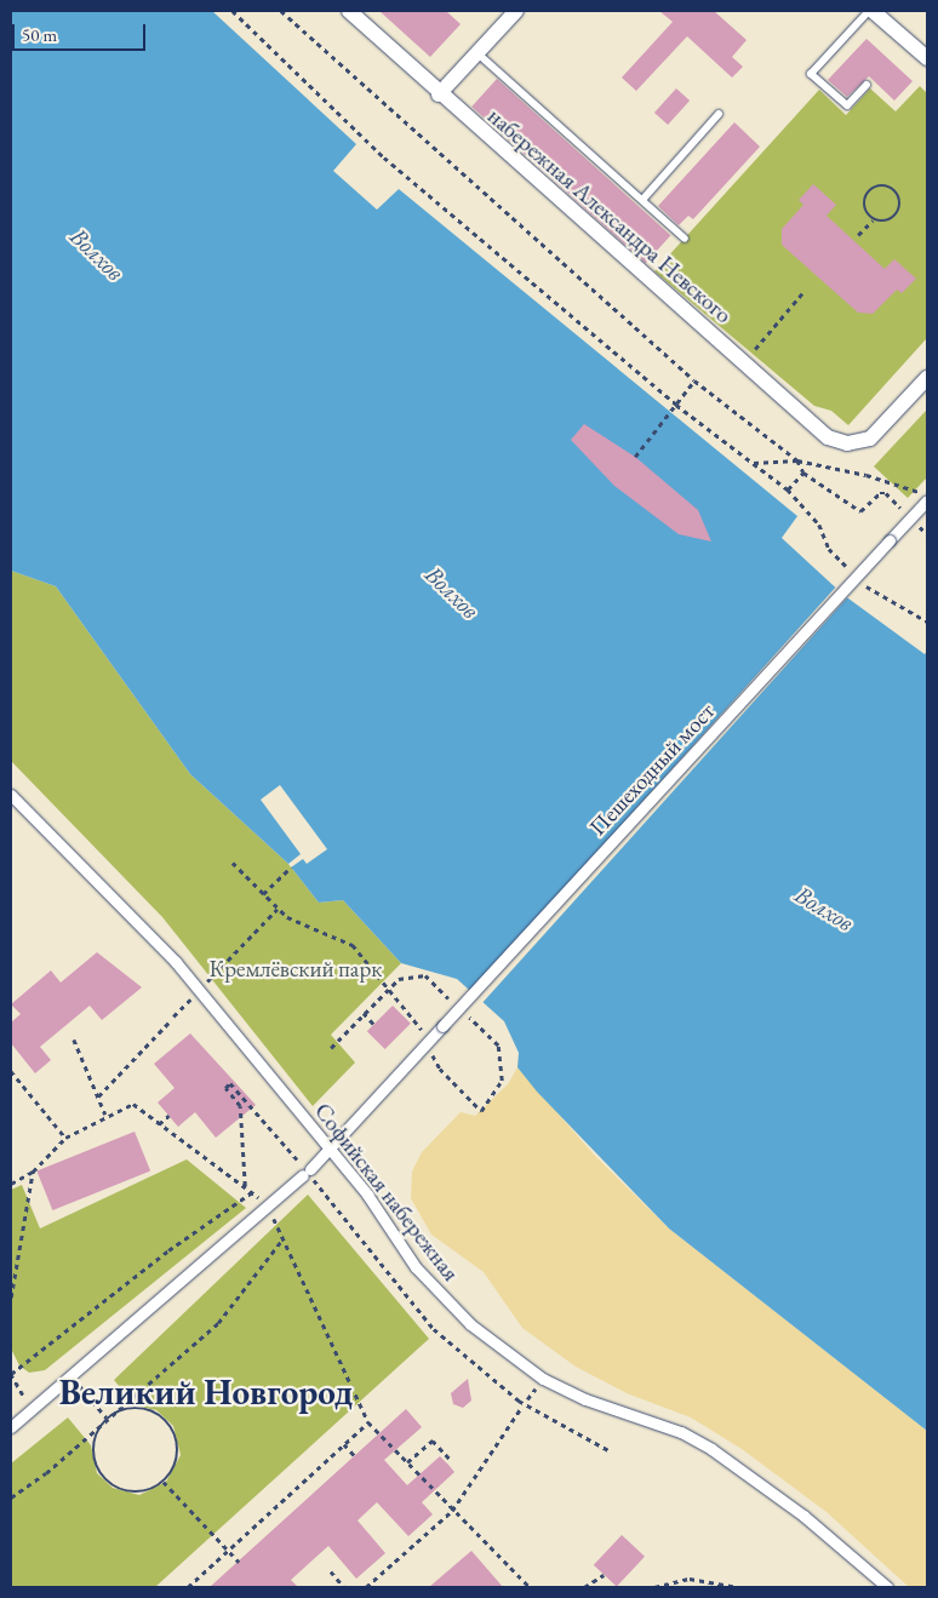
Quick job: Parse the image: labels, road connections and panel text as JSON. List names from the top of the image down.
{
  "streets": {
    "street": ["набережная Александра Невского", "Пешеходный мост", "Софийская набережная"]
  },
  "crossings": [
    ["Пешеходный мост", "Софийская набережная"]
  ],
  "districts": ["Великий Новгород"],
  "water": ["Волхов"],
  "parks": ["Кремлёвский парк"],
  "scale_bar": "50 m"
}
